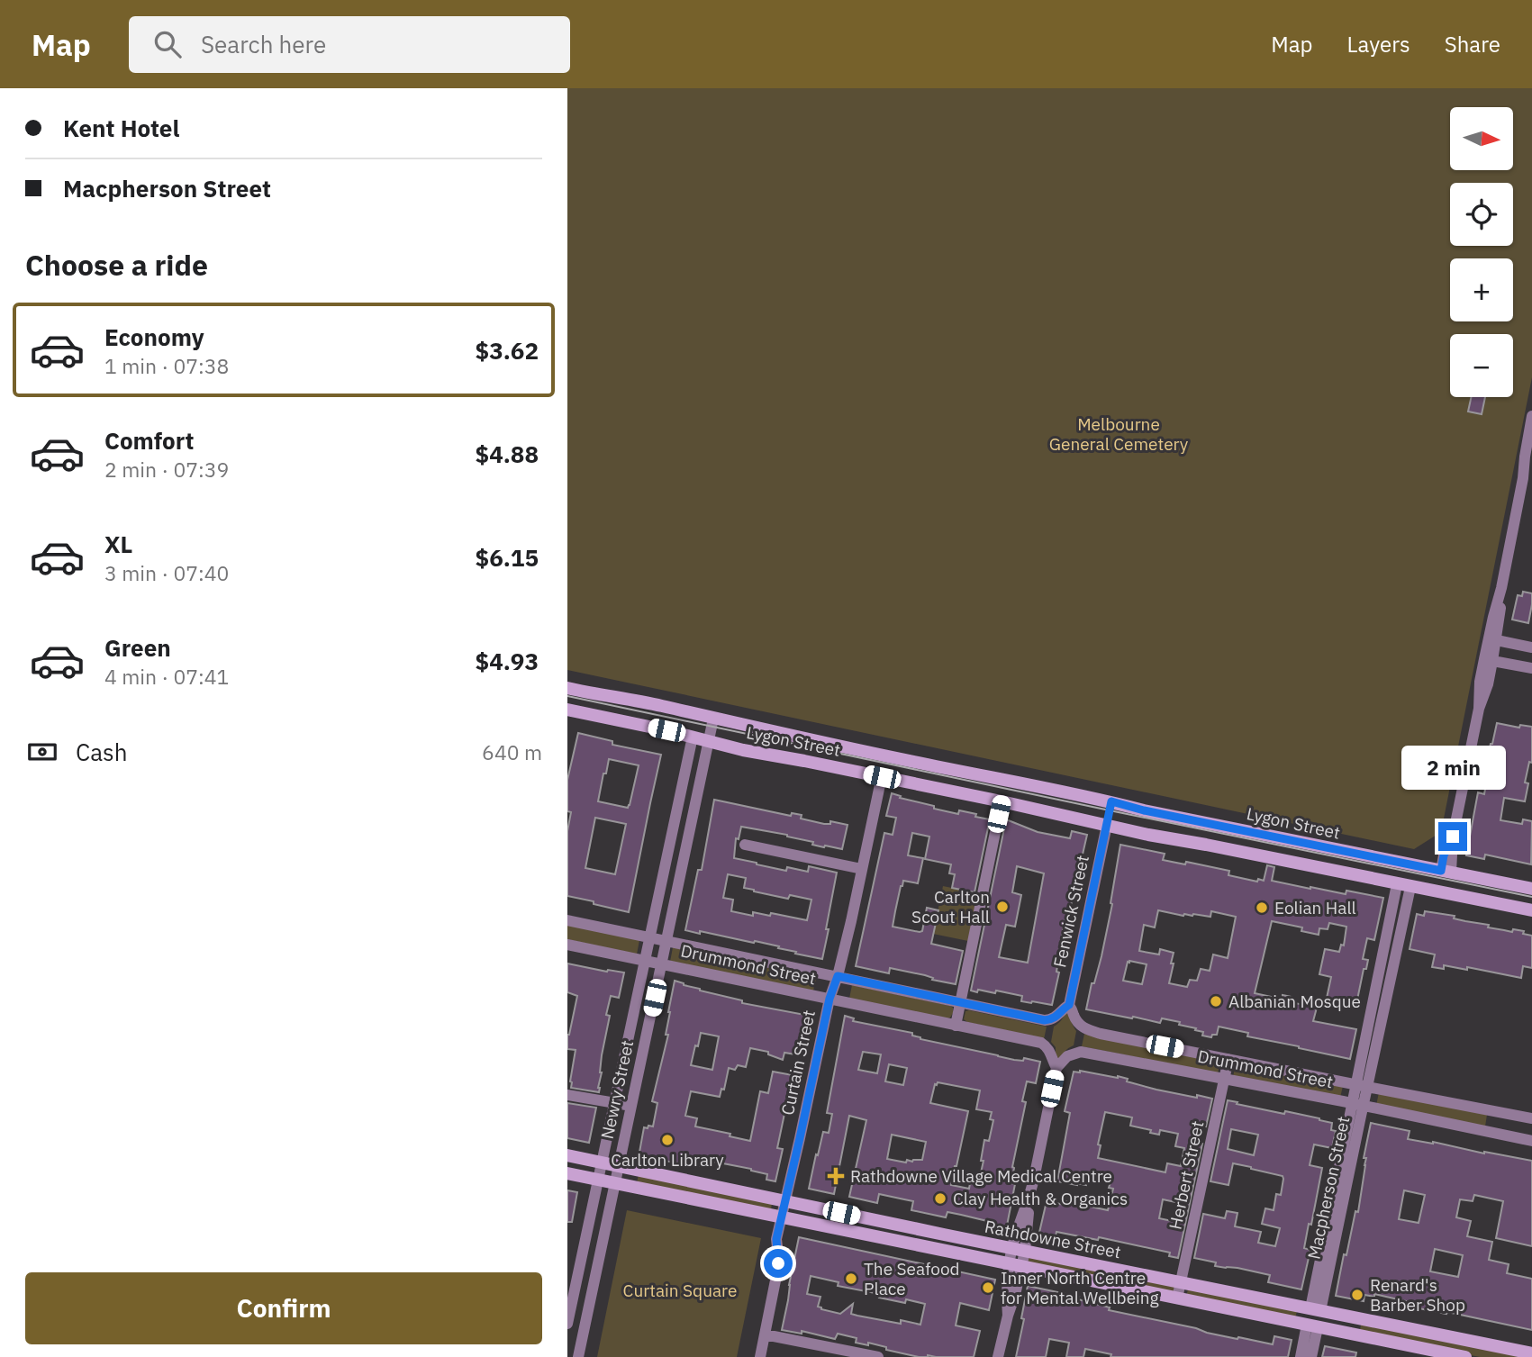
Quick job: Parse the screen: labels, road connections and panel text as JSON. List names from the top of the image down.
{
  "streets": {
    "street": [
      "Lygon Street",
      "Fenwick Street",
      "Drummond Street",
      "Curtain Street",
      "Newry Street",
      "Herbert Street",
      "Macpherson Street",
      "Rathdowne Street"
    ]
  },
  "crossings": [
    ["Lygon Street", "Fenwick Street"],
    ["Lygon Street", "Curtain Street"],
    ["Lygon Street", "Newry Street"],
    ["Lygon Street", "Macpherson Street"],
    ["Fenwick Street", "Drummond Street"],
    ["Drummond Street", "Curtain Street"],
    ["Drummond Street", "Newry Street"],
    ["Drummond Street", "Herbert Street"],
    ["Drummond Street", "Macpherson Street"],
    ["Curtain Street", "Rathdowne Street"],
    ["Newry Street", "Rathdowne Street"],
    ["Herbert Street", "Rathdowne Street"],
    ["Macpherson Street", "Rathdowne Street"]
  ],
  "parks": ["Melbourne General Cemetery", "Curtain Square"],
  "places": {
    "other": [
      "Carlton Scout Hall",
      "Eolian Hall",
      "Albanian Mosque",
      "Carlton Library",
      "Clay Health & Organics",
      "The Seafood Place",
      "Inner North Centre for Mental Wellbeing",
      "Renard's Barber Shop"
    ],
    "health": ["Rathdowne Village Medical Centre"]
  },
  "north": "right",
  "page": {
    "header": "Map",
    "search": "Search here",
    "nav": ["Map", "Layers", "Share"],
    "banner": ["Kent Hotel", "Macpherson Street"],
    "map_buttons": ["+", "−"],
    "heading": "Choose a ride",
    "list": [
      {
        "name": "Economy",
        "note": "1 min · 07:38",
        "value": "$3.62"
      },
      {
        "name": "Comfort",
        "note": "2 min · 07:39",
        "value": "$4.88"
      },
      {
        "name": "XL",
        "note": "3 min · 07:40",
        "value": "$6.15"
      },
      {
        "name": "Green",
        "note": "4 min · 07:41",
        "value": "$4.93"
      }
    ],
    "pay": ["Cash", "640 m"],
    "bubble": "2 min",
    "buttons": "Confirm"
  }
}
